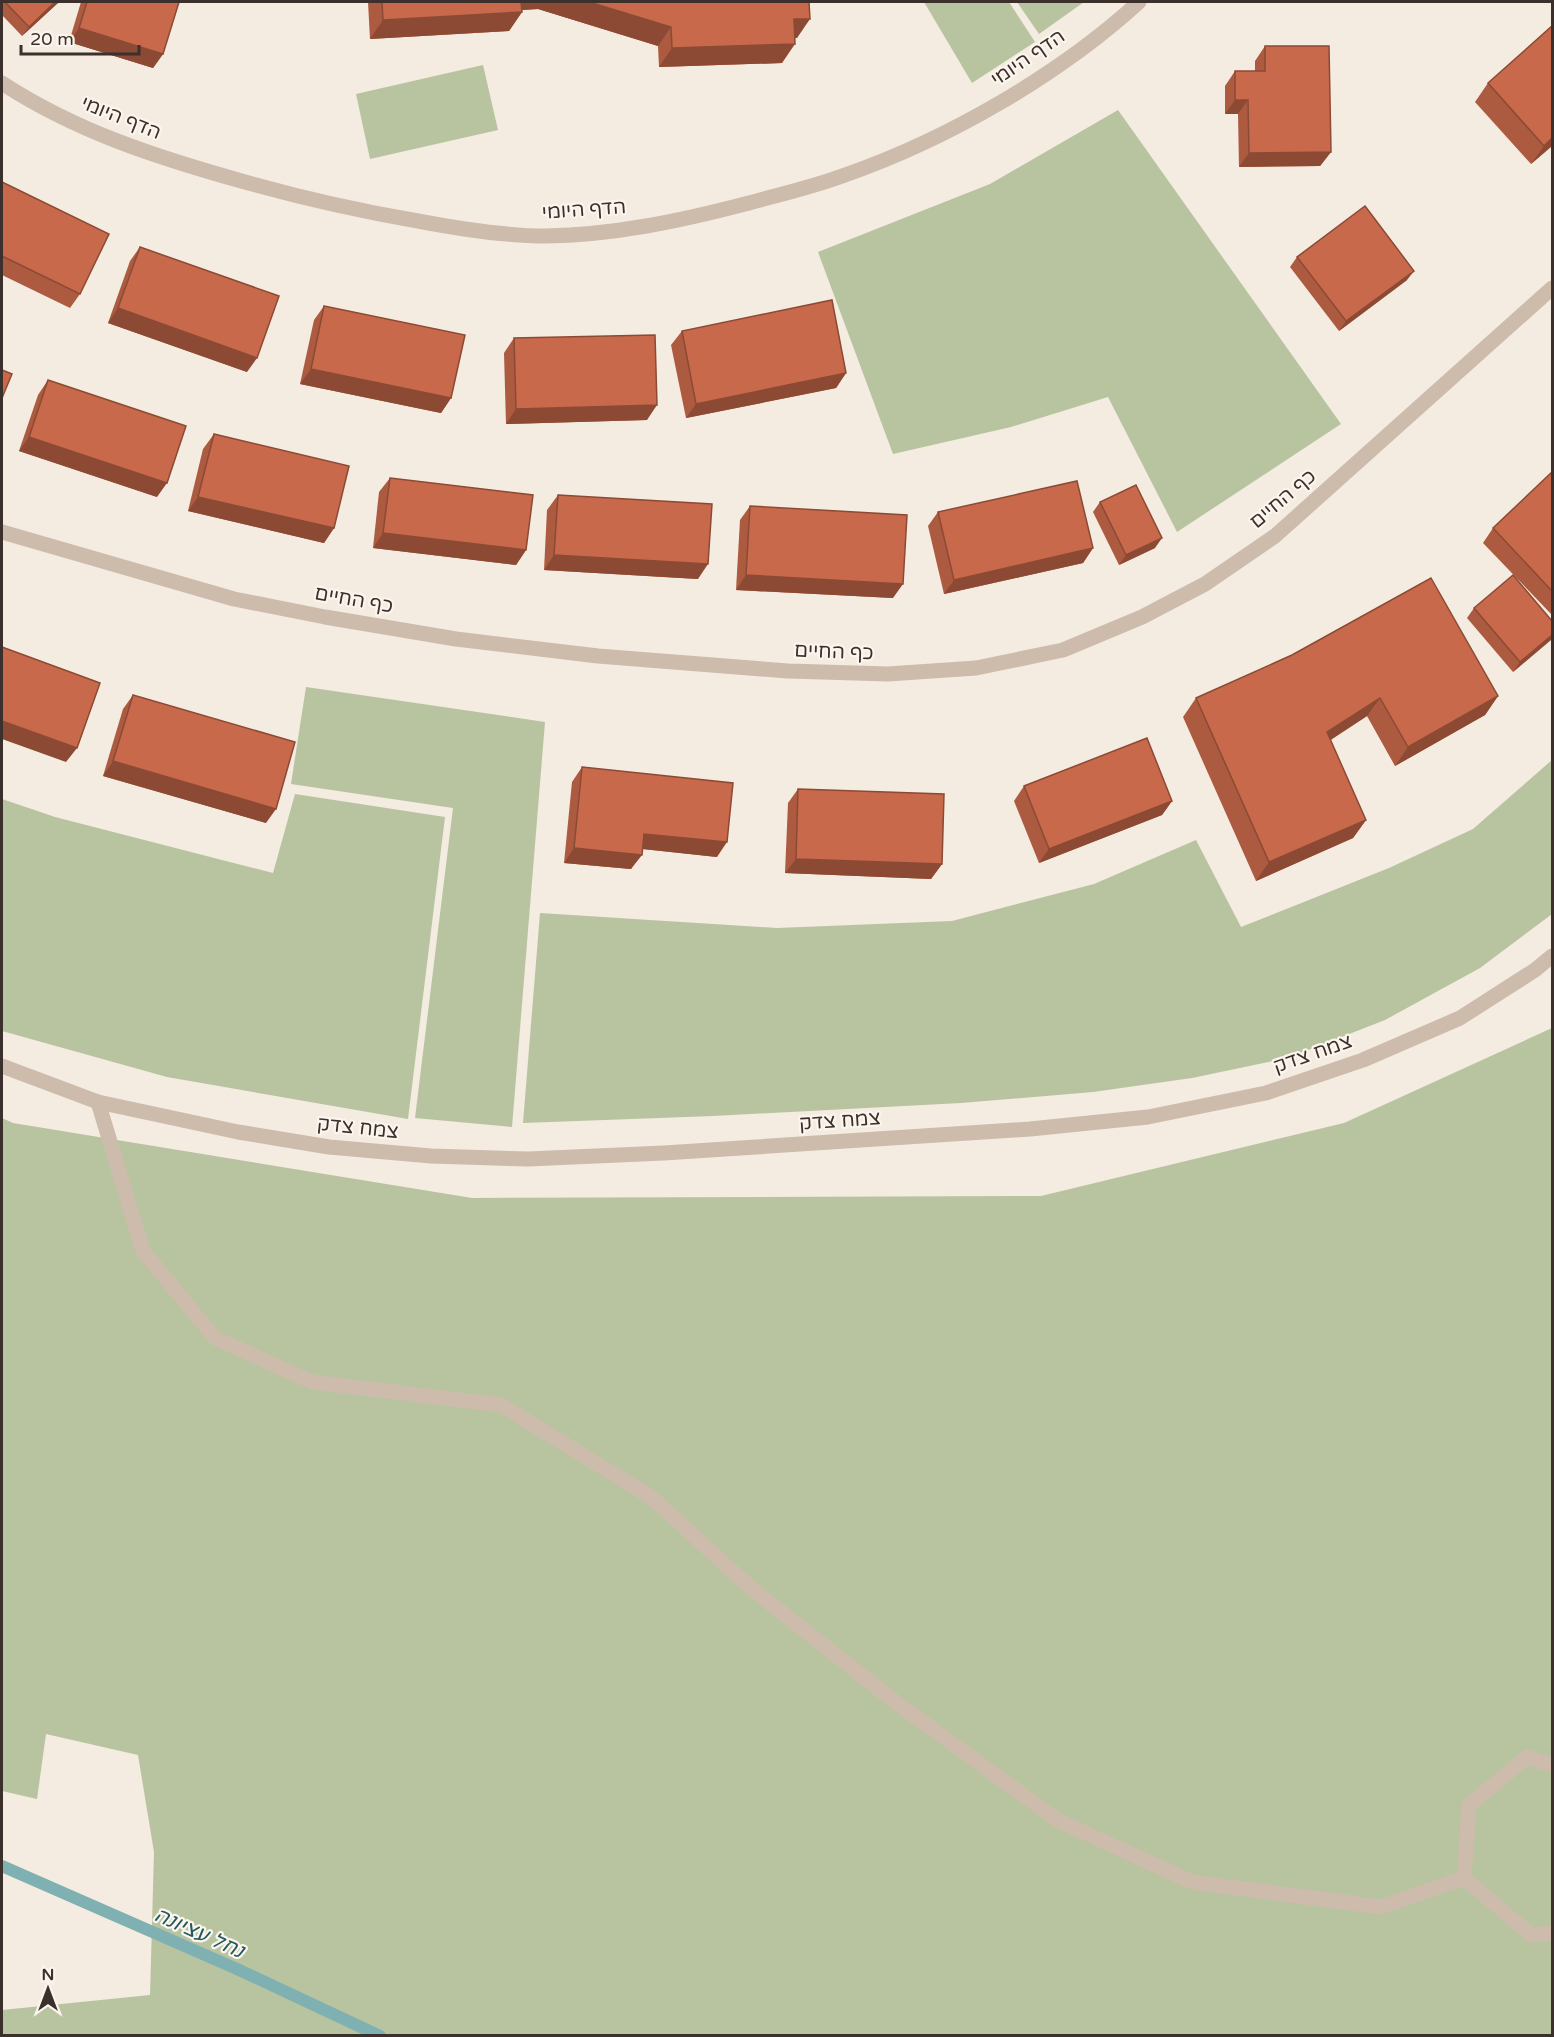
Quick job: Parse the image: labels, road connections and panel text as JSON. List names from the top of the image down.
{
  "streets": {
    "street": ["הדף היומי", "כף החיים", "צמח צדק"]
  },
  "water": ["נחל עציונה"],
  "scale_bar": "20 m",
  "north": "top"
}
